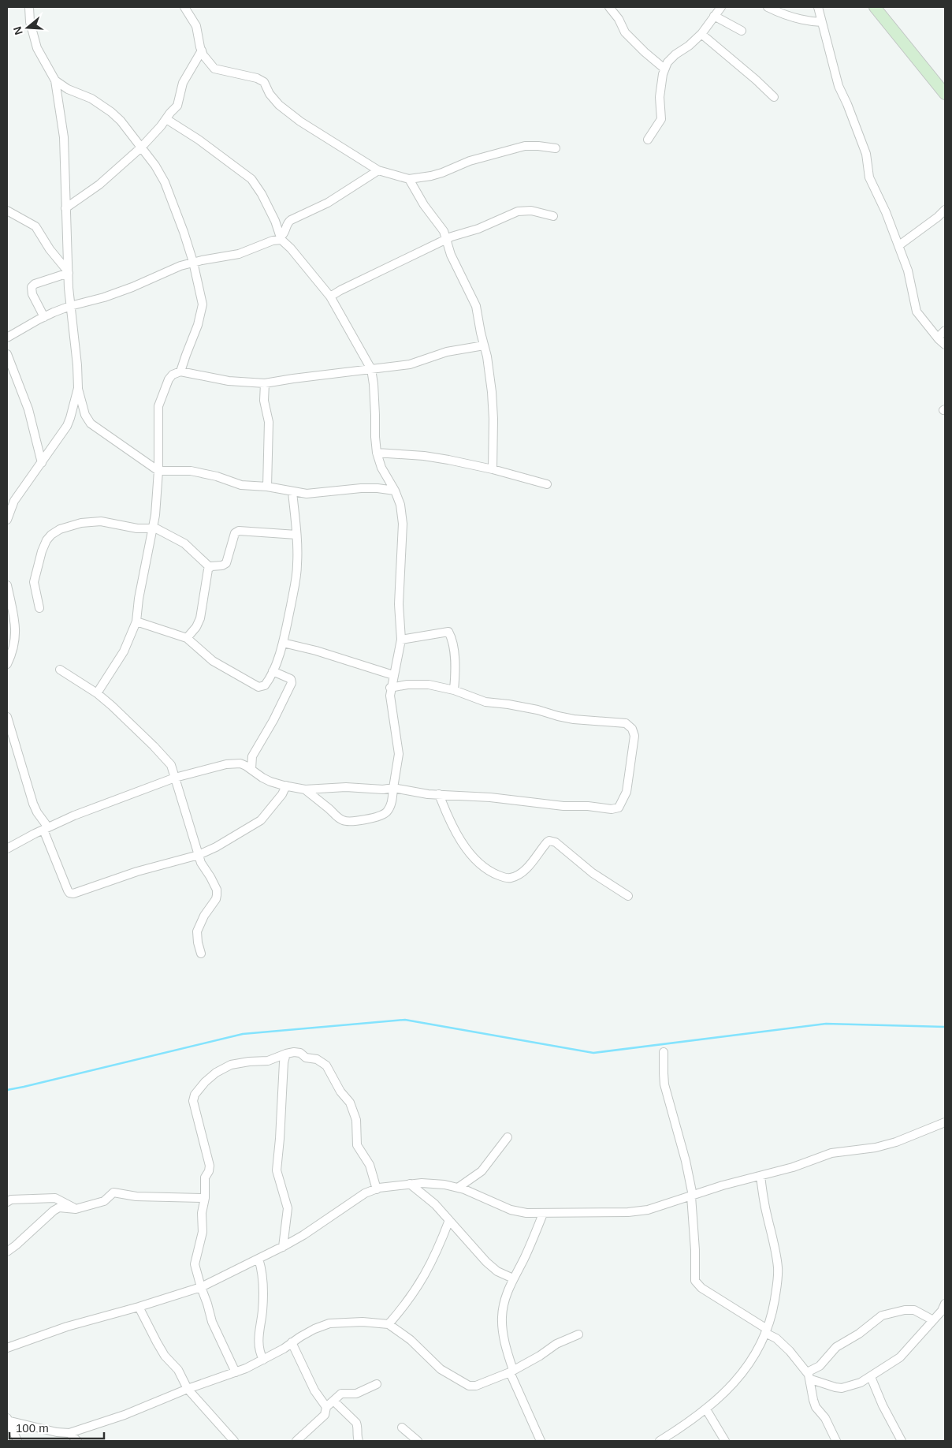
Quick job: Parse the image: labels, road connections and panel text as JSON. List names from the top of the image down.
{
  "scale_bar": "100 m",
  "north": "left"
}
